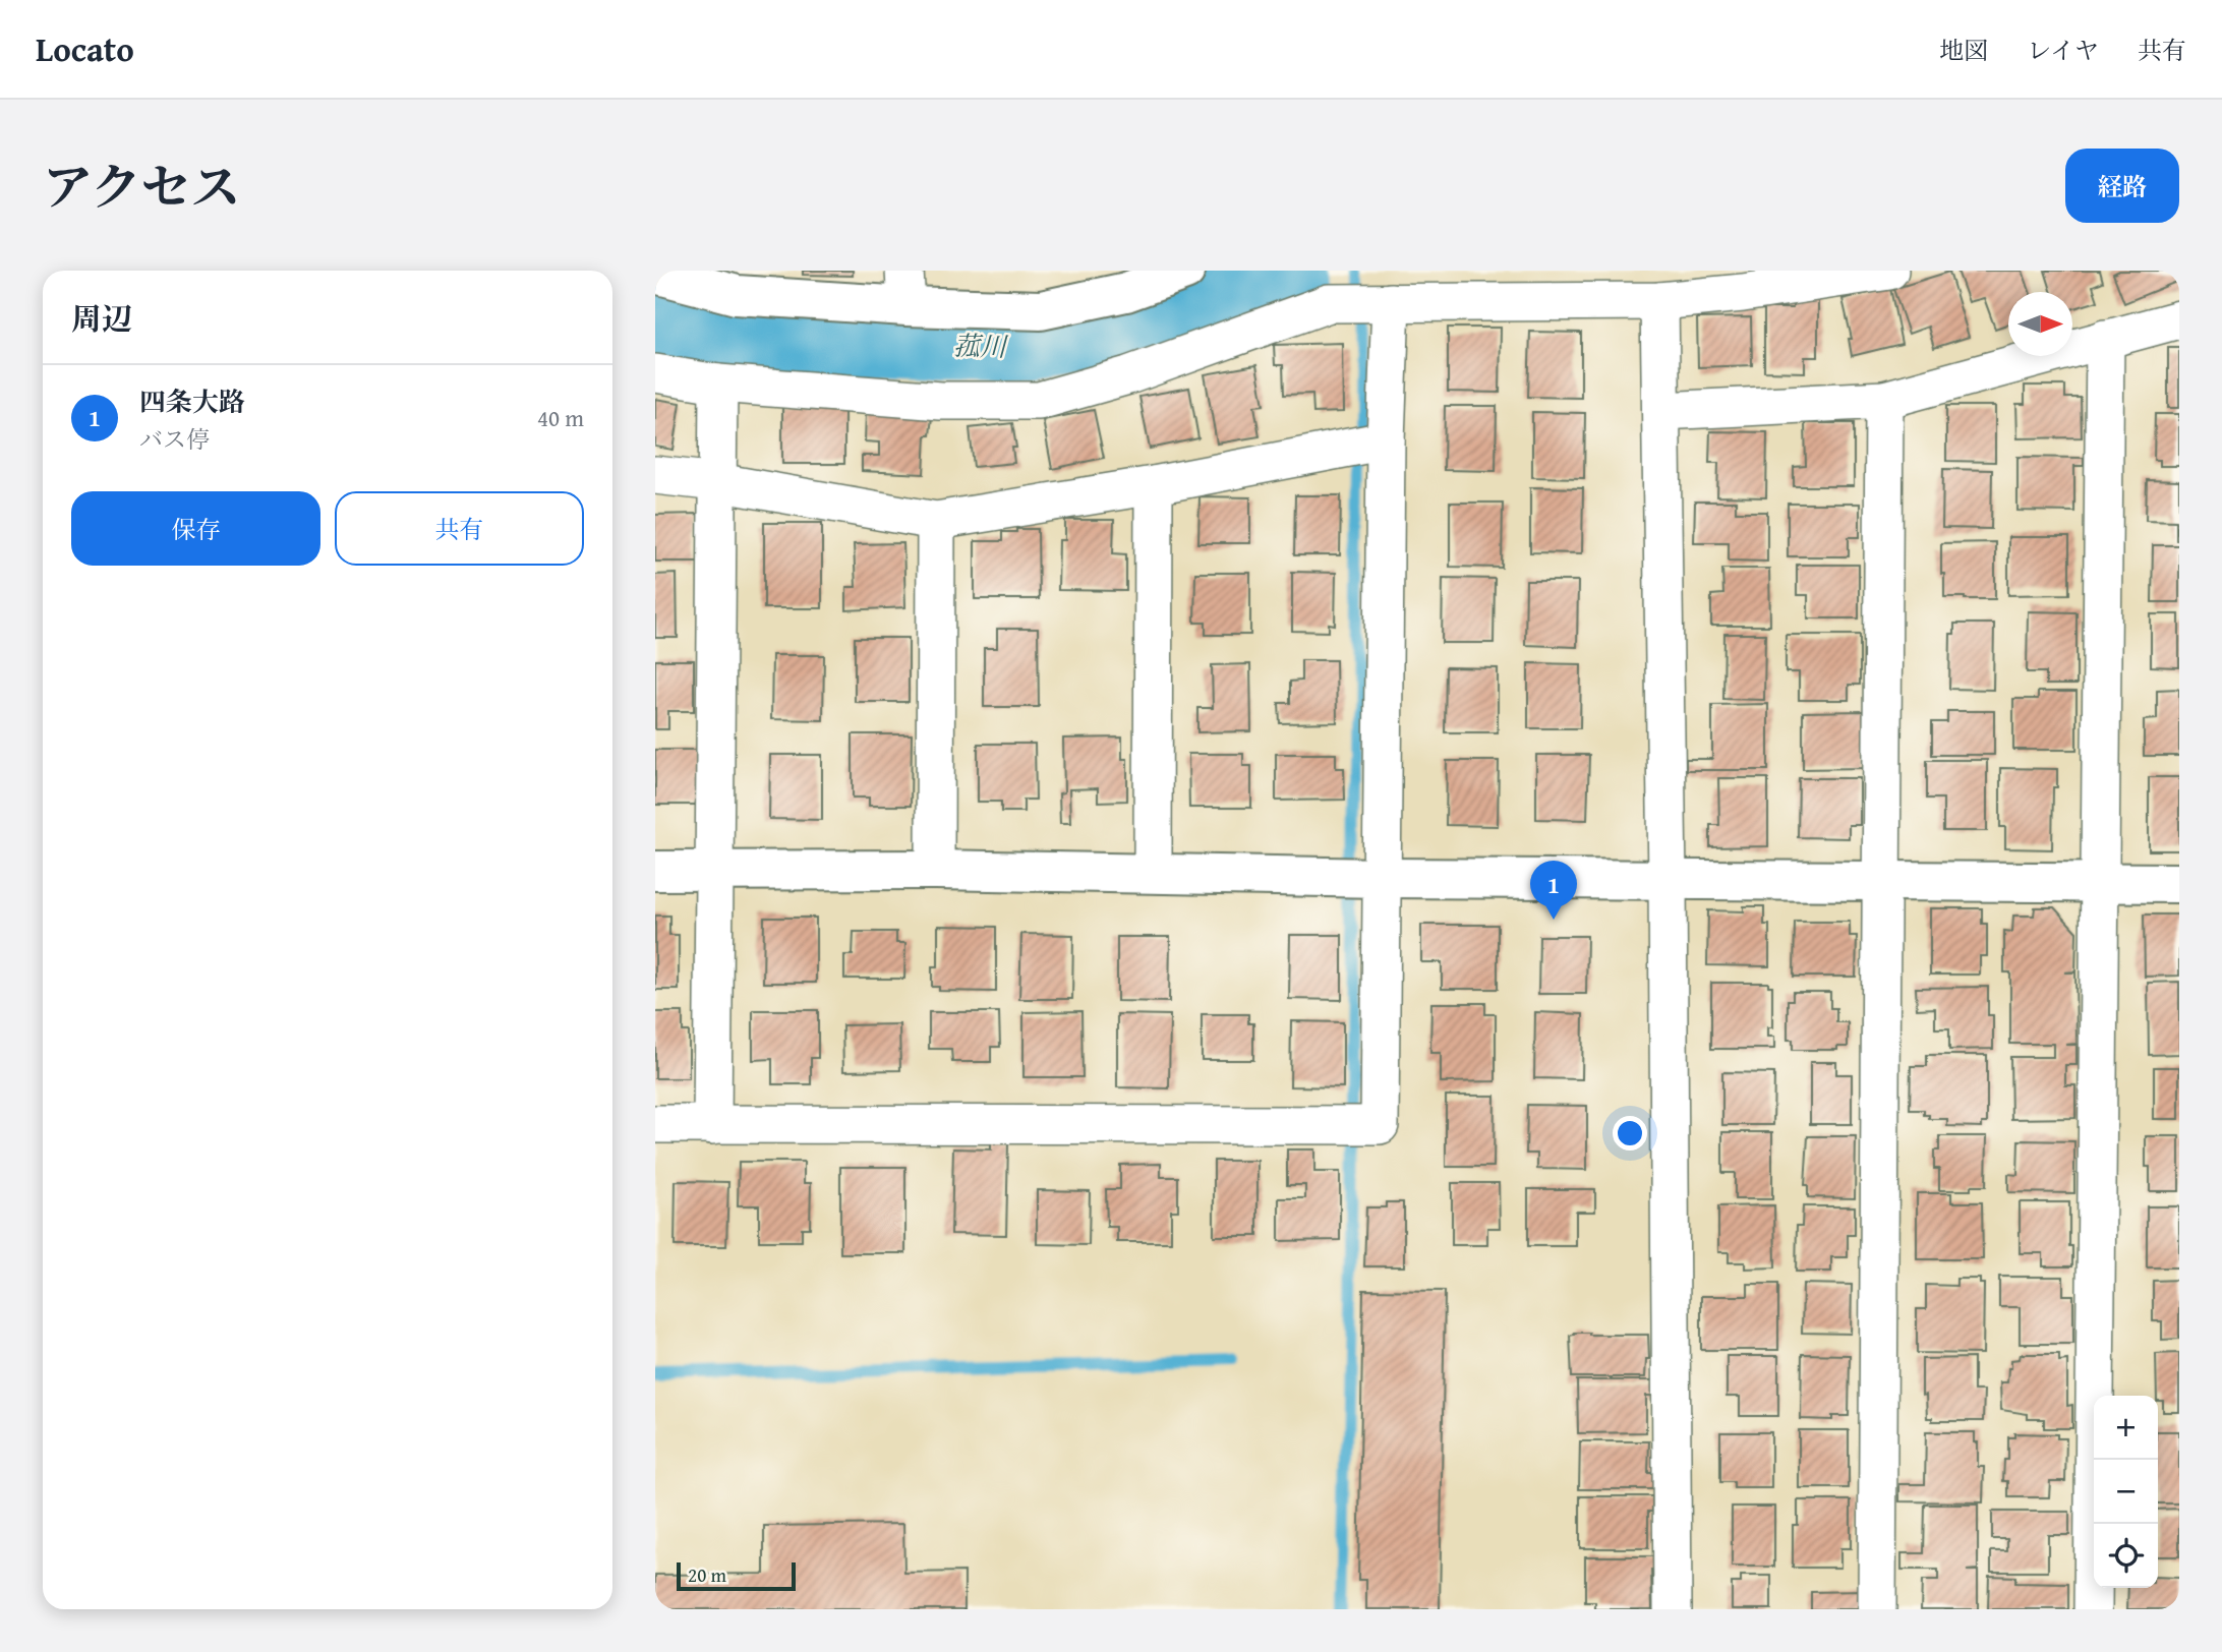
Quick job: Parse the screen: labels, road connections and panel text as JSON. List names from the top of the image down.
{
  "water": ["菰川"],
  "scale_bar": "20 m",
  "north": "right",
  "page": {
    "header": "Locato",
    "nav": ["地図", "レイヤ", "共有"],
    "title": "アクセス",
    "buttons": [
      "経路",
      ["保存", "共有"]
    ],
    "heading": "周辺",
    "list": [
      {
        "mark": "1",
        "name": "四条大路",
        "note": "バス停",
        "value": "40 m"
      }
    ],
    "pins": "1",
    "map_buttons": ["+", "−"],
    "scale": "20 m"
  }
}
